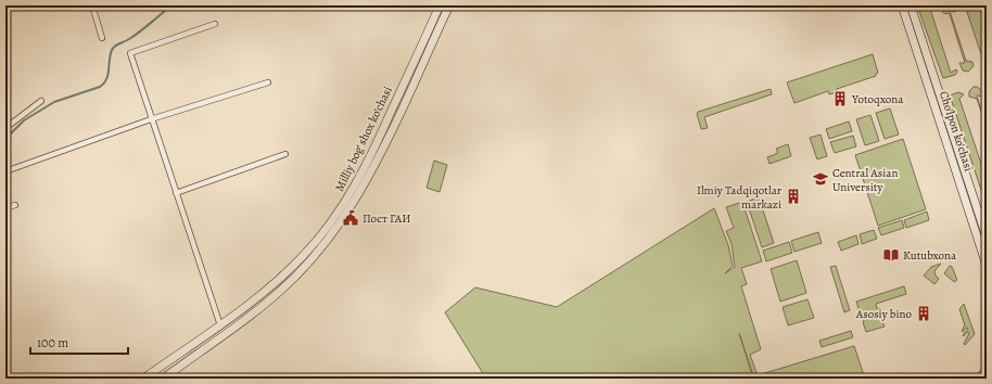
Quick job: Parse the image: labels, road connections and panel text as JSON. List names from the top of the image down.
{
  "streets": {
    "main road": ["Cho'lpon ko'chasi", "Milliy bog‘ shox ko‘chasi"]
  },
  "places": {
    "building": ["Yotoqxona", "Ilmiy Tadqiqotlar markazi", "Asosiy bino"],
    "school or university": ["Central Asian University"],
    "public building": ["Пост ГАИ"],
    "library": ["Kutubxona"]
  },
  "scale_bar": "100 m"
}
